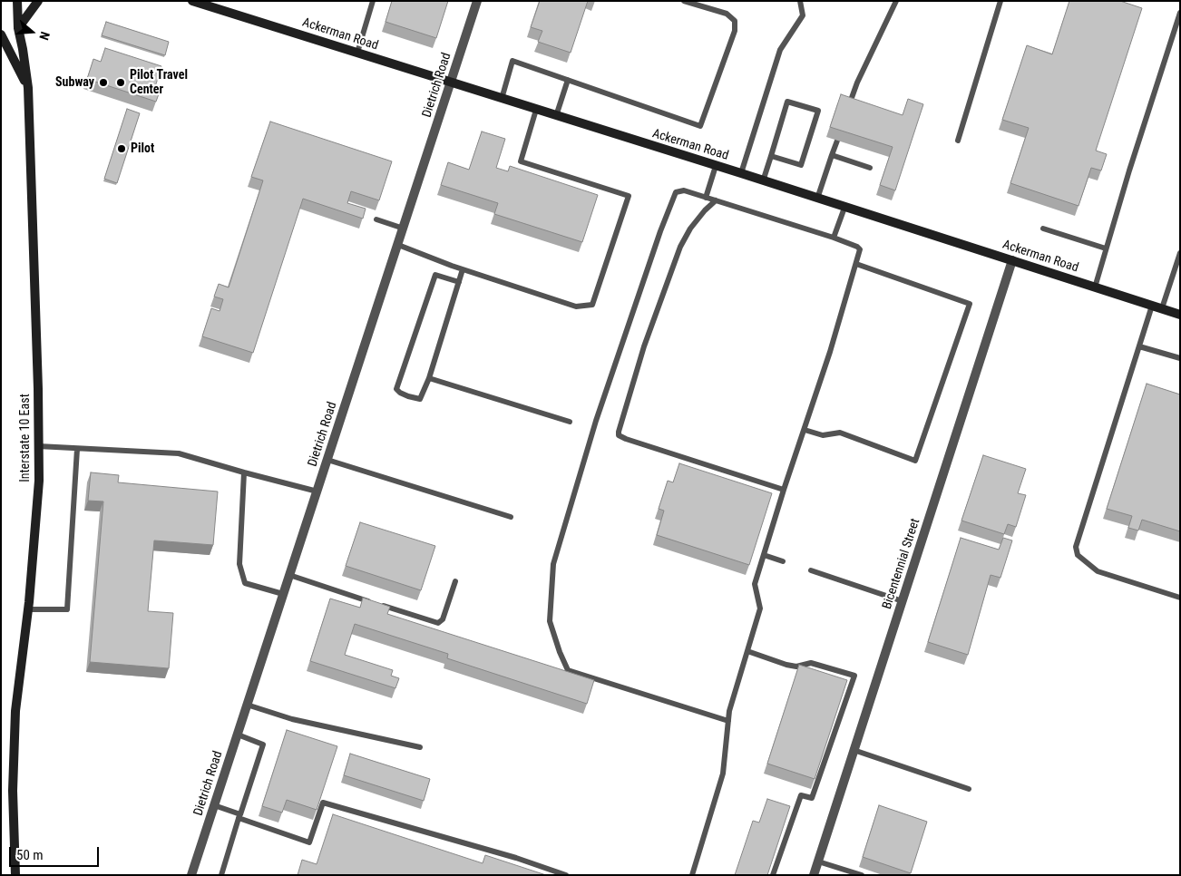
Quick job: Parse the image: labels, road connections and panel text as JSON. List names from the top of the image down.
{
  "streets": {
    "street": [
      "Ackerman Road",
      "Dietrich Road",
      "Interstate 10 East",
      "Bicentennial Street"
    ]
  },
  "crossings": [
    ["Ackerman Road", "Dietrich Road"],
    ["Ackerman Road", "Bicentennial Street"]
  ],
  "places": ["Subway", "Pilot Travel Center", "Pilot"],
  "scale_bar": "50 m",
  "north": "right"
}
